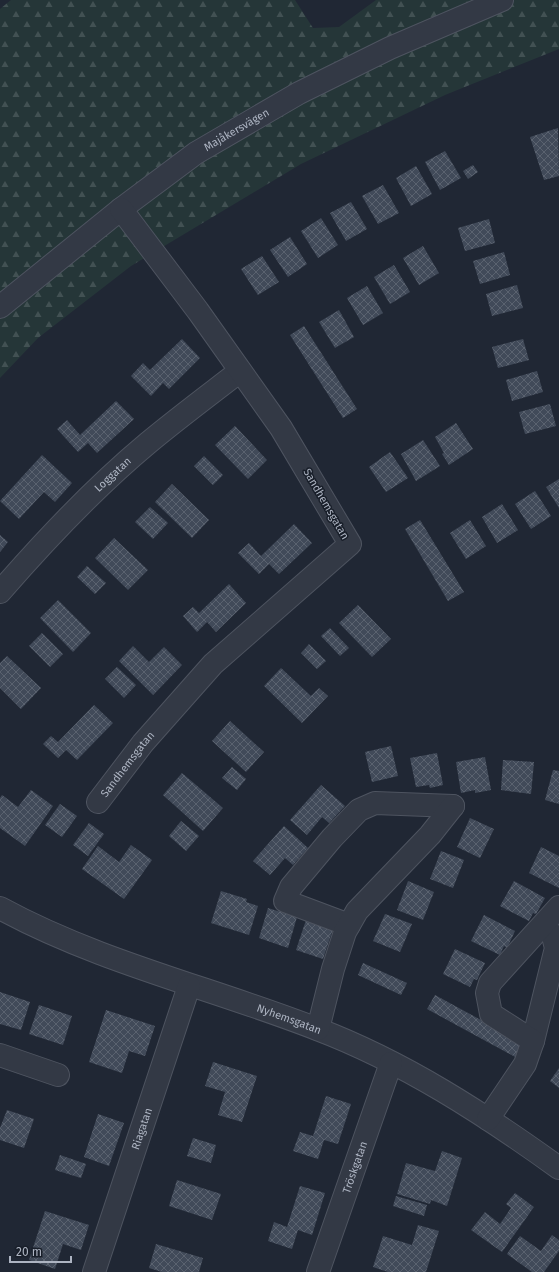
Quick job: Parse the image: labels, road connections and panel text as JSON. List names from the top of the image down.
{
  "streets": {
    "street": [
      "Majåkersvägen",
      "Loggatan",
      "Sandhemsgatan",
      "Nyhemsgatan",
      "Riagatan",
      "Tröskgatan"
    ]
  },
  "crossings": [
    ["Majåkersvägen", "Sandhemsgatan"],
    ["Loggatan", "Sandhemsgatan"],
    ["Nyhemsgatan", "Riagatan"],
    ["Nyhemsgatan", "Tröskgatan"]
  ],
  "scale_bar": "20 m"
}
